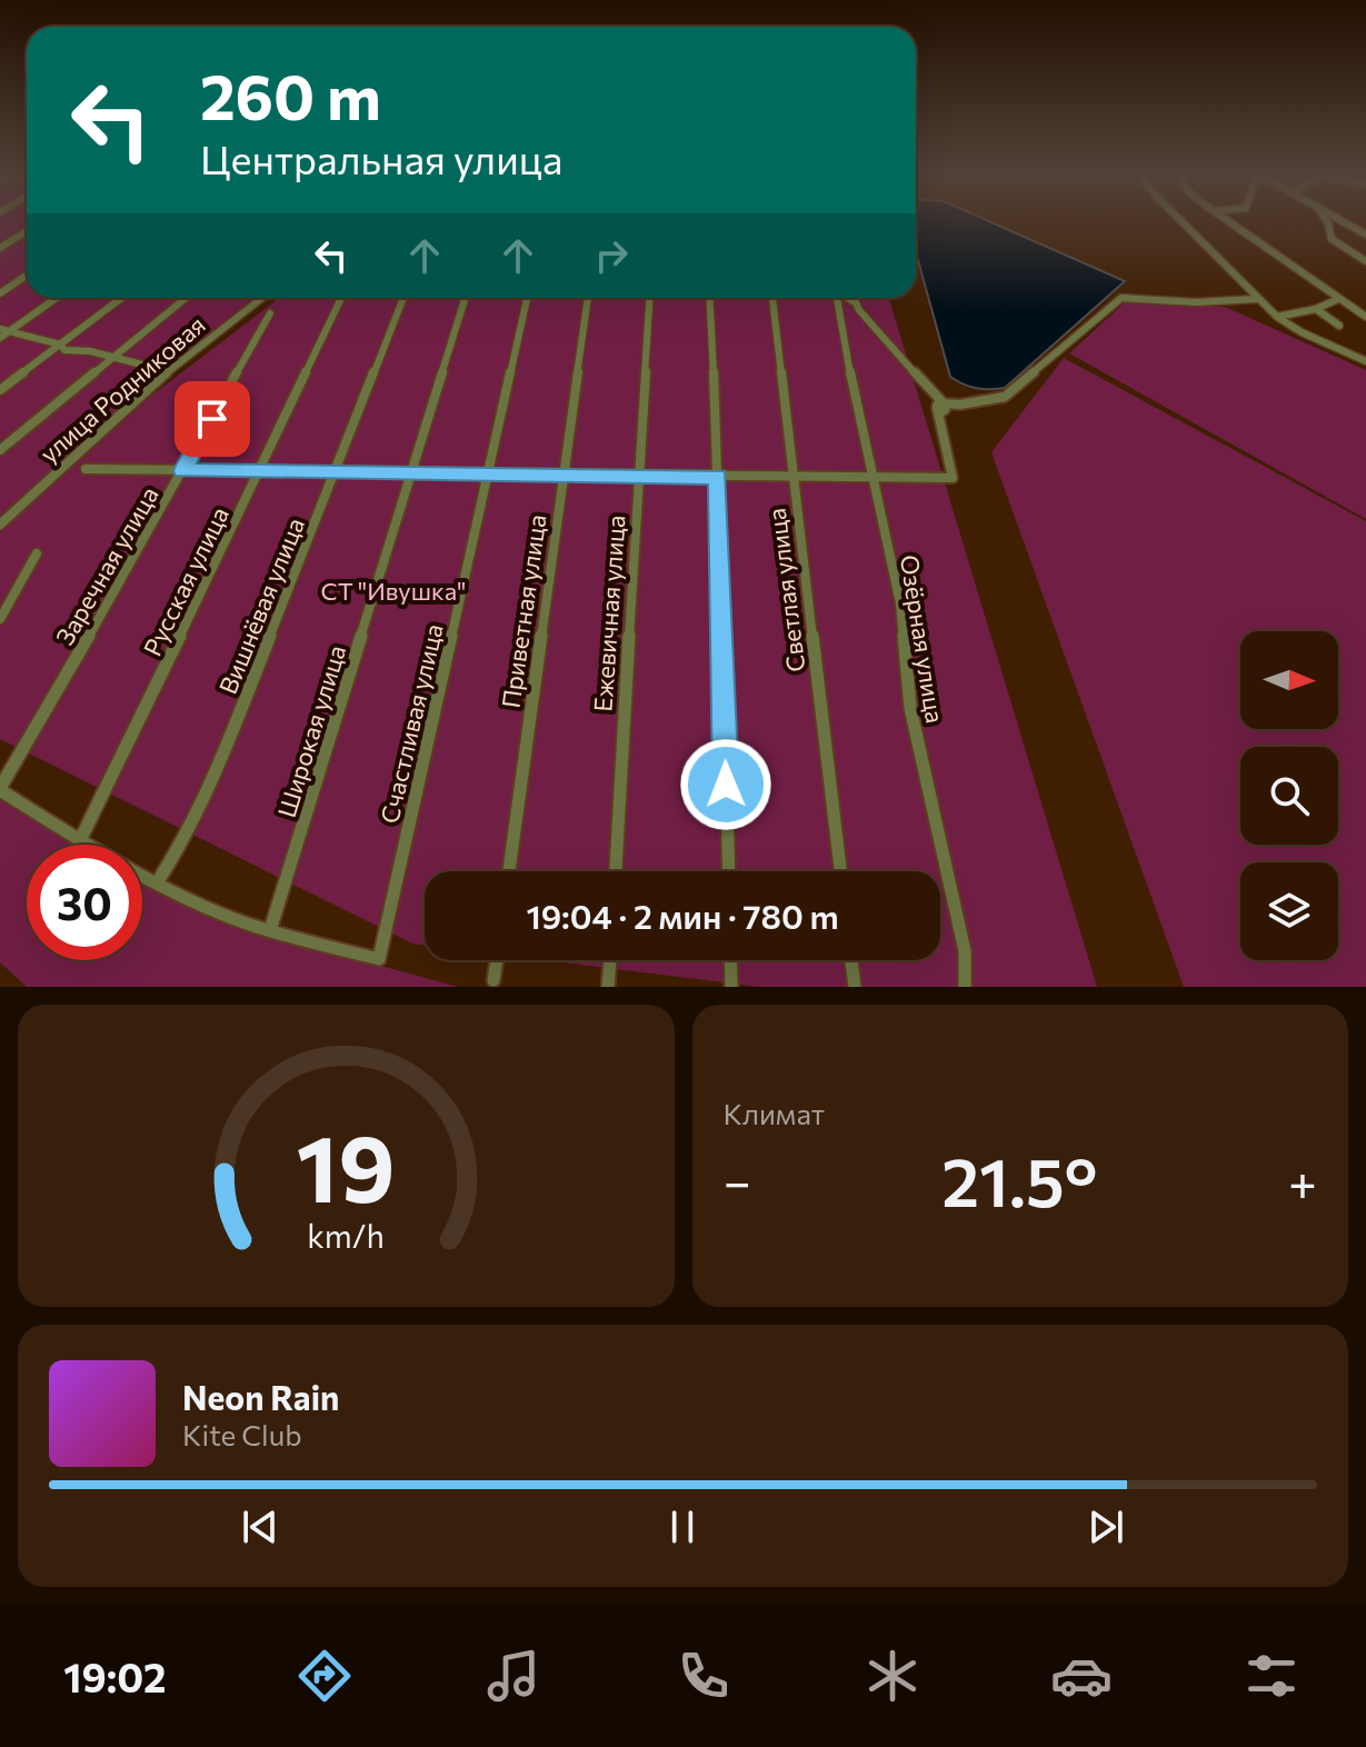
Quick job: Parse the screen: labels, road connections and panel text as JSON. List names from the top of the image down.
{
  "streets": {
    "street": [
      "улица Родниковая",
      "Заречная улица",
      "Русская улица",
      "Светлая улица",
      "Вишнёвая улица",
      "Приветная улица",
      "Ежевичная улица",
      "Озёрная улица",
      "Счастливая улица",
      "Широкая улица"
    ]
  },
  "crossings": [
    ["Счастливая улица", "Широкая улица"]
  ],
  "parks": ["СТ \"Ивушка\""],
  "north": "right",
  "page": {
    "turn": ["260 m", "Центральная улица"],
    "limit": "30",
    "trip": "19:04 · 2 мин · 780 m",
    "tile": "Климат",
    "heat": ["−", "21.5°", "+"],
    "song": ["Neon Rain", "Kite Club"],
    "tabs": "19:02",
    "gauge": ["19", "km/h"]
  }
}
